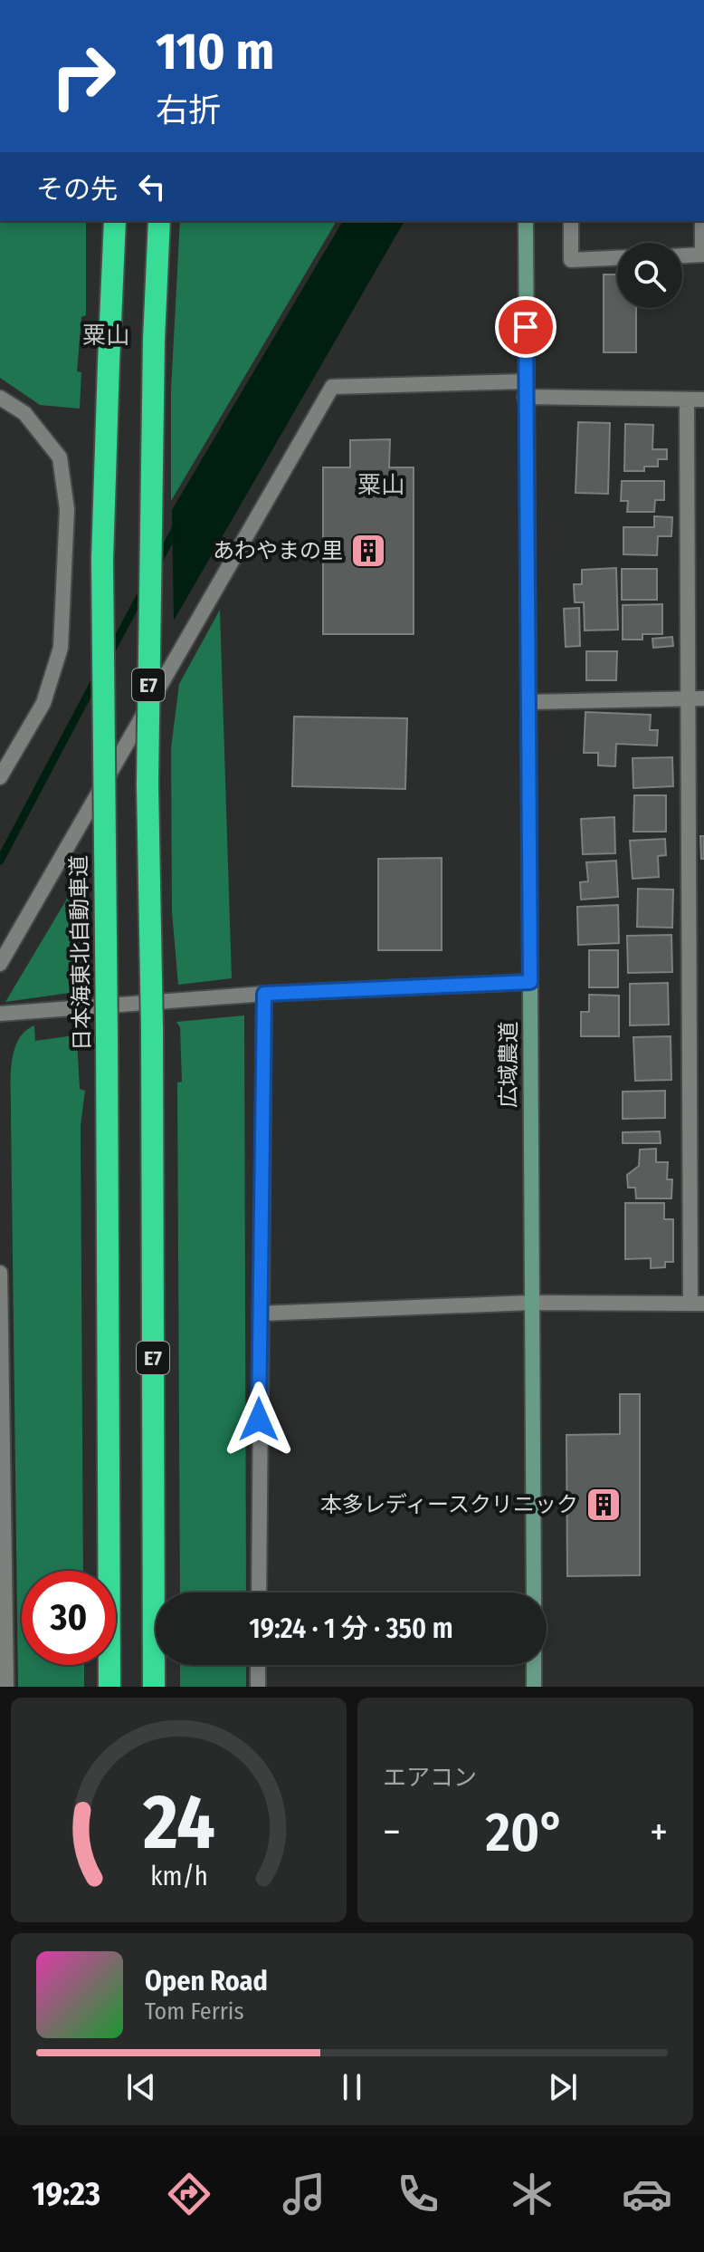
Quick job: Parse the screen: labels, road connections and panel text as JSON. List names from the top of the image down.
{
  "streets": {
    "highway": ["E7", "日本海東北自動車道"],
    "street": ["広域農道"]
  },
  "districts": ["粟山", "粟山"],
  "places": {
    "building": ["あわやまの里", "本多レディースクリニック"]
  },
  "page": {
    "turn": ["110 m", "右折"],
    "then": "その先",
    "limit": "30",
    "trip": "19:24 · 1 分 · 350 m",
    "tile": "エアコン",
    "heat": ["−", "20°", "+"],
    "song": ["Open Road", "Tom Ferris"],
    "tabs": "19:23",
    "gauge": ["24", "km/h"]
  }
}
